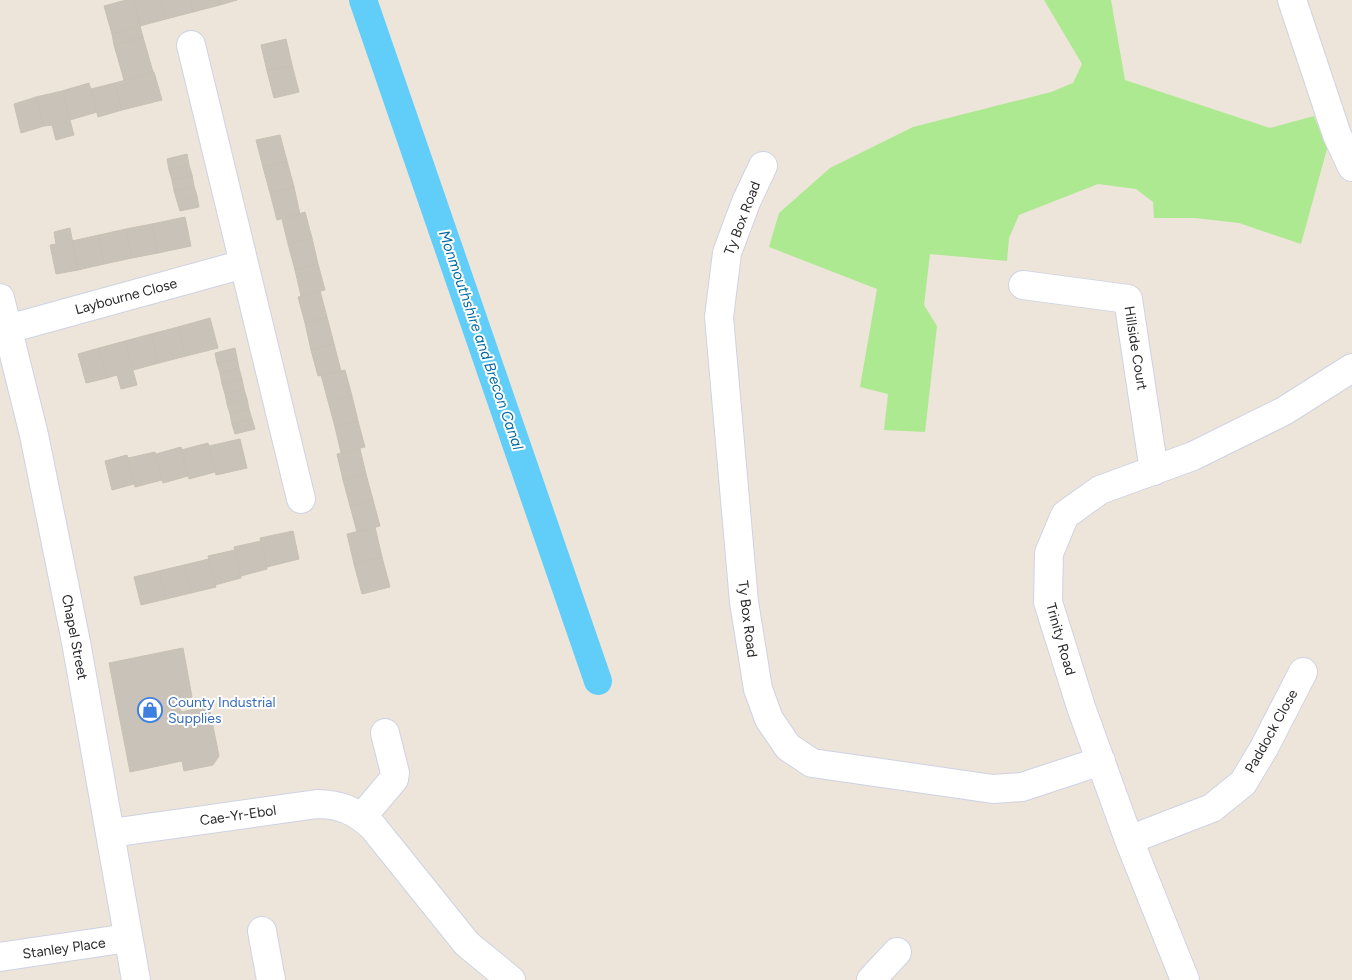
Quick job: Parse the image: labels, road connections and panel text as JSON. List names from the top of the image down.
{
  "streets": {
    "street": [
      "Ty Box Road",
      "Laybourne Close",
      "Hillside Court",
      "Chapel Street",
      "Trinity Road",
      "Paddock Close",
      "Cae-Yr-Ebol",
      "Stanley Place"
    ]
  },
  "crossings": [
    ["Ty Box Road", "Trinity Road"],
    ["Laybourne Close", "Chapel Street"],
    ["Hillside Court", "Trinity Road"],
    ["Chapel Street", "Cae-Yr-Ebol"],
    ["Chapel Street", "Stanley Place"],
    ["Trinity Road", "Paddock Close"]
  ],
  "water": ["Monmouthshire and Brecon Canal"],
  "places": {
    "shop": ["County Industrial Supplies"]
  }
}
